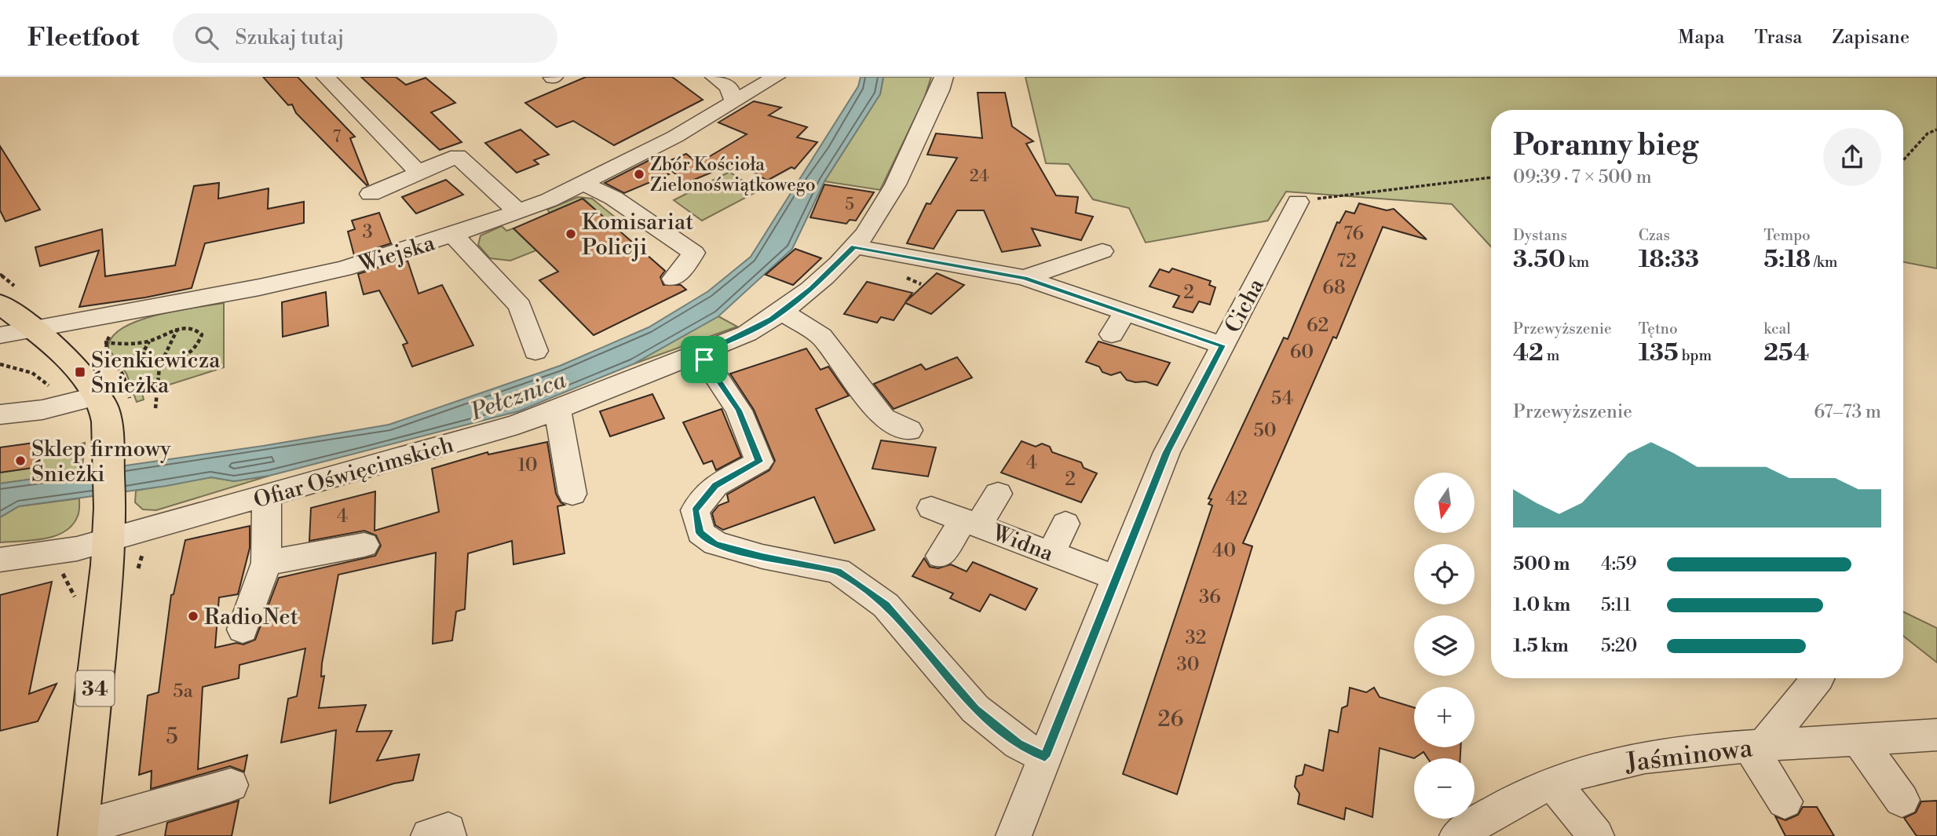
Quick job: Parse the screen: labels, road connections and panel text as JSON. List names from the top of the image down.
{
  "streets": {
    "main road": ["34"],
    "street": [
      "Wiejska",
      "Cicha",
      "Ofiar Oświęcimskich",
      "Widna",
      "Jaśminowa"
    ]
  },
  "crossings": [
    ["Wiejska", "34"],
    ["Cicha", "Widna"],
    ["Ofiar Oświęcimskich", "34"]
  ],
  "water": ["Pełcznica"],
  "places": {
    "other": [
      "Zbór Kościoła Zielonoświątkowego",
      "Komisariat Policji",
      "Sklep firmowy Śnieżki",
      "RadioNet"
    ],
    "transit": ["Sienkiewicza Śnieżka"]
  },
  "house_numbers": [
    "7",
    "24",
    "5",
    "3",
    "76",
    "72",
    "68",
    "2",
    "62",
    "60",
    "54",
    "50",
    "4",
    "10",
    "2",
    "42",
    "4",
    "40",
    "36",
    "32",
    "30",
    "5a",
    "26",
    "5"
  ],
  "north": "bottom",
  "page": {
    "header": "Fleetfoot",
    "search": "Szukaj tutaj",
    "nav": ["Mapa", "Trasa", "Zapisane"],
    "heading": ["Poranny bieg", "09:39 · 7 × 500 m"],
    "stats": [
      ["Dystans", "3.50 km"],
      ["Czas", "18:33"],
      ["Tempo", "5:18 /km"],
      ["Przewyższenie", "42 m"],
      ["Tętno", "135 bpm"],
      ["kcal", "254"]
    ],
    "chart": ["Przewyższenie", "67–73 m"],
    "map_buttons": ["+", "−"],
    "list": [
      {
        "name": "500 m",
        "note": "4:59"
      },
      {
        "name": "1.0 km",
        "note": "5:11"
      },
      {
        "name": "1.5 km",
        "note": "5:20"
      }
    ]
  }
}
